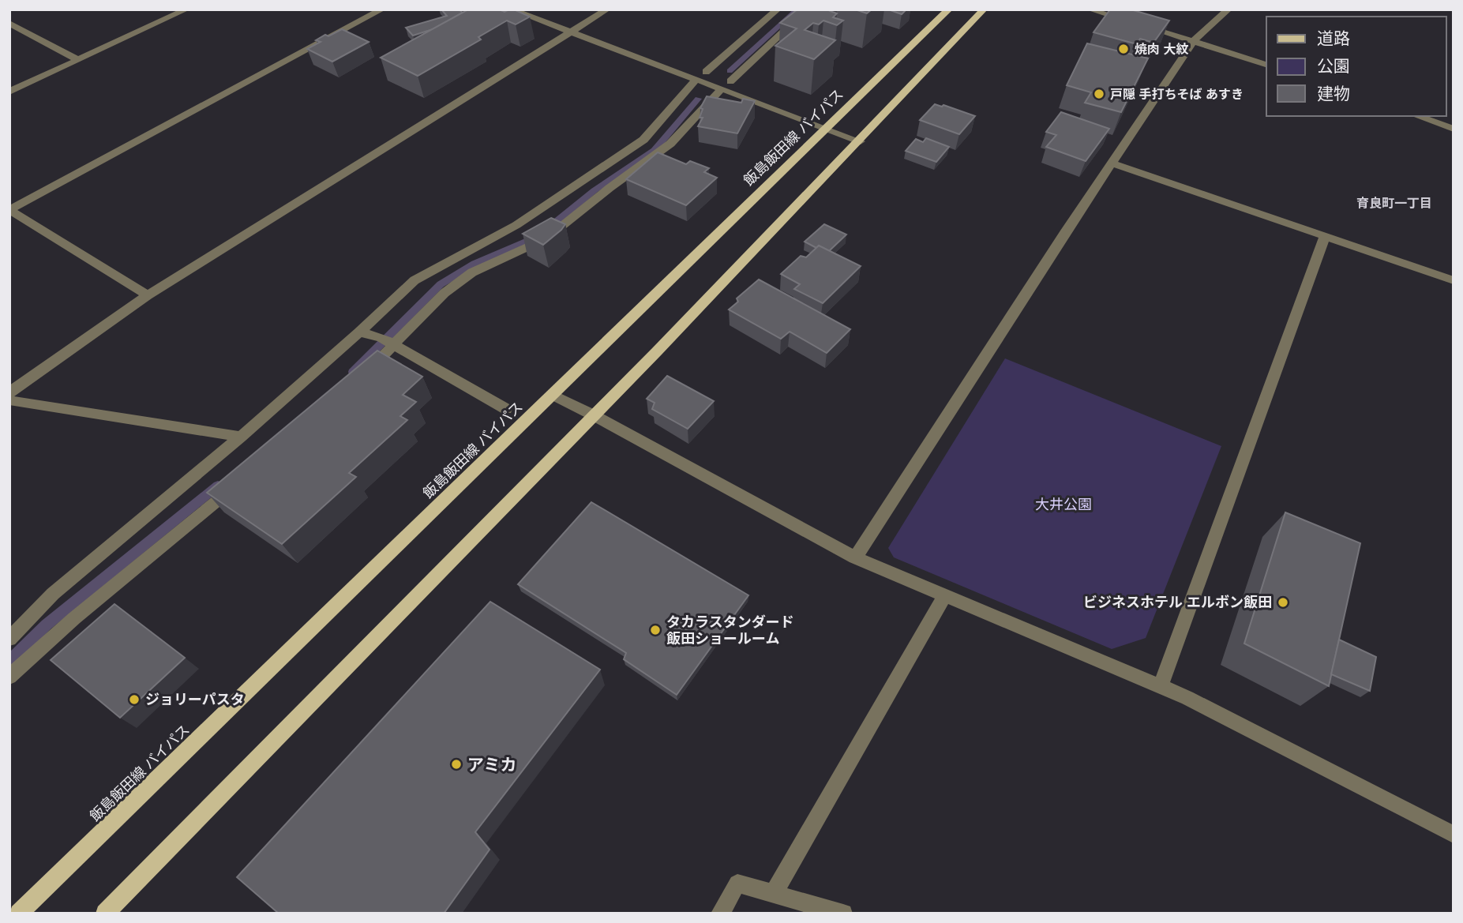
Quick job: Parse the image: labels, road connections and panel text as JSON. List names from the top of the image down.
{
  "streets": {
    "main road": ["飯島飯田線 バイパス"]
  },
  "districts": ["育良町一丁目"],
  "parks": ["大井公園"],
  "places": [
    "焼肉 大紋",
    "戸隠 手打ちそば あすき",
    "ビジネスホテル エルボン飯田",
    "タカラスタンダード 飯田ショールーム",
    "ジョリーパスタ",
    "アミカ"
  ],
  "legend": ["道路", "公園", "建物"]
}
